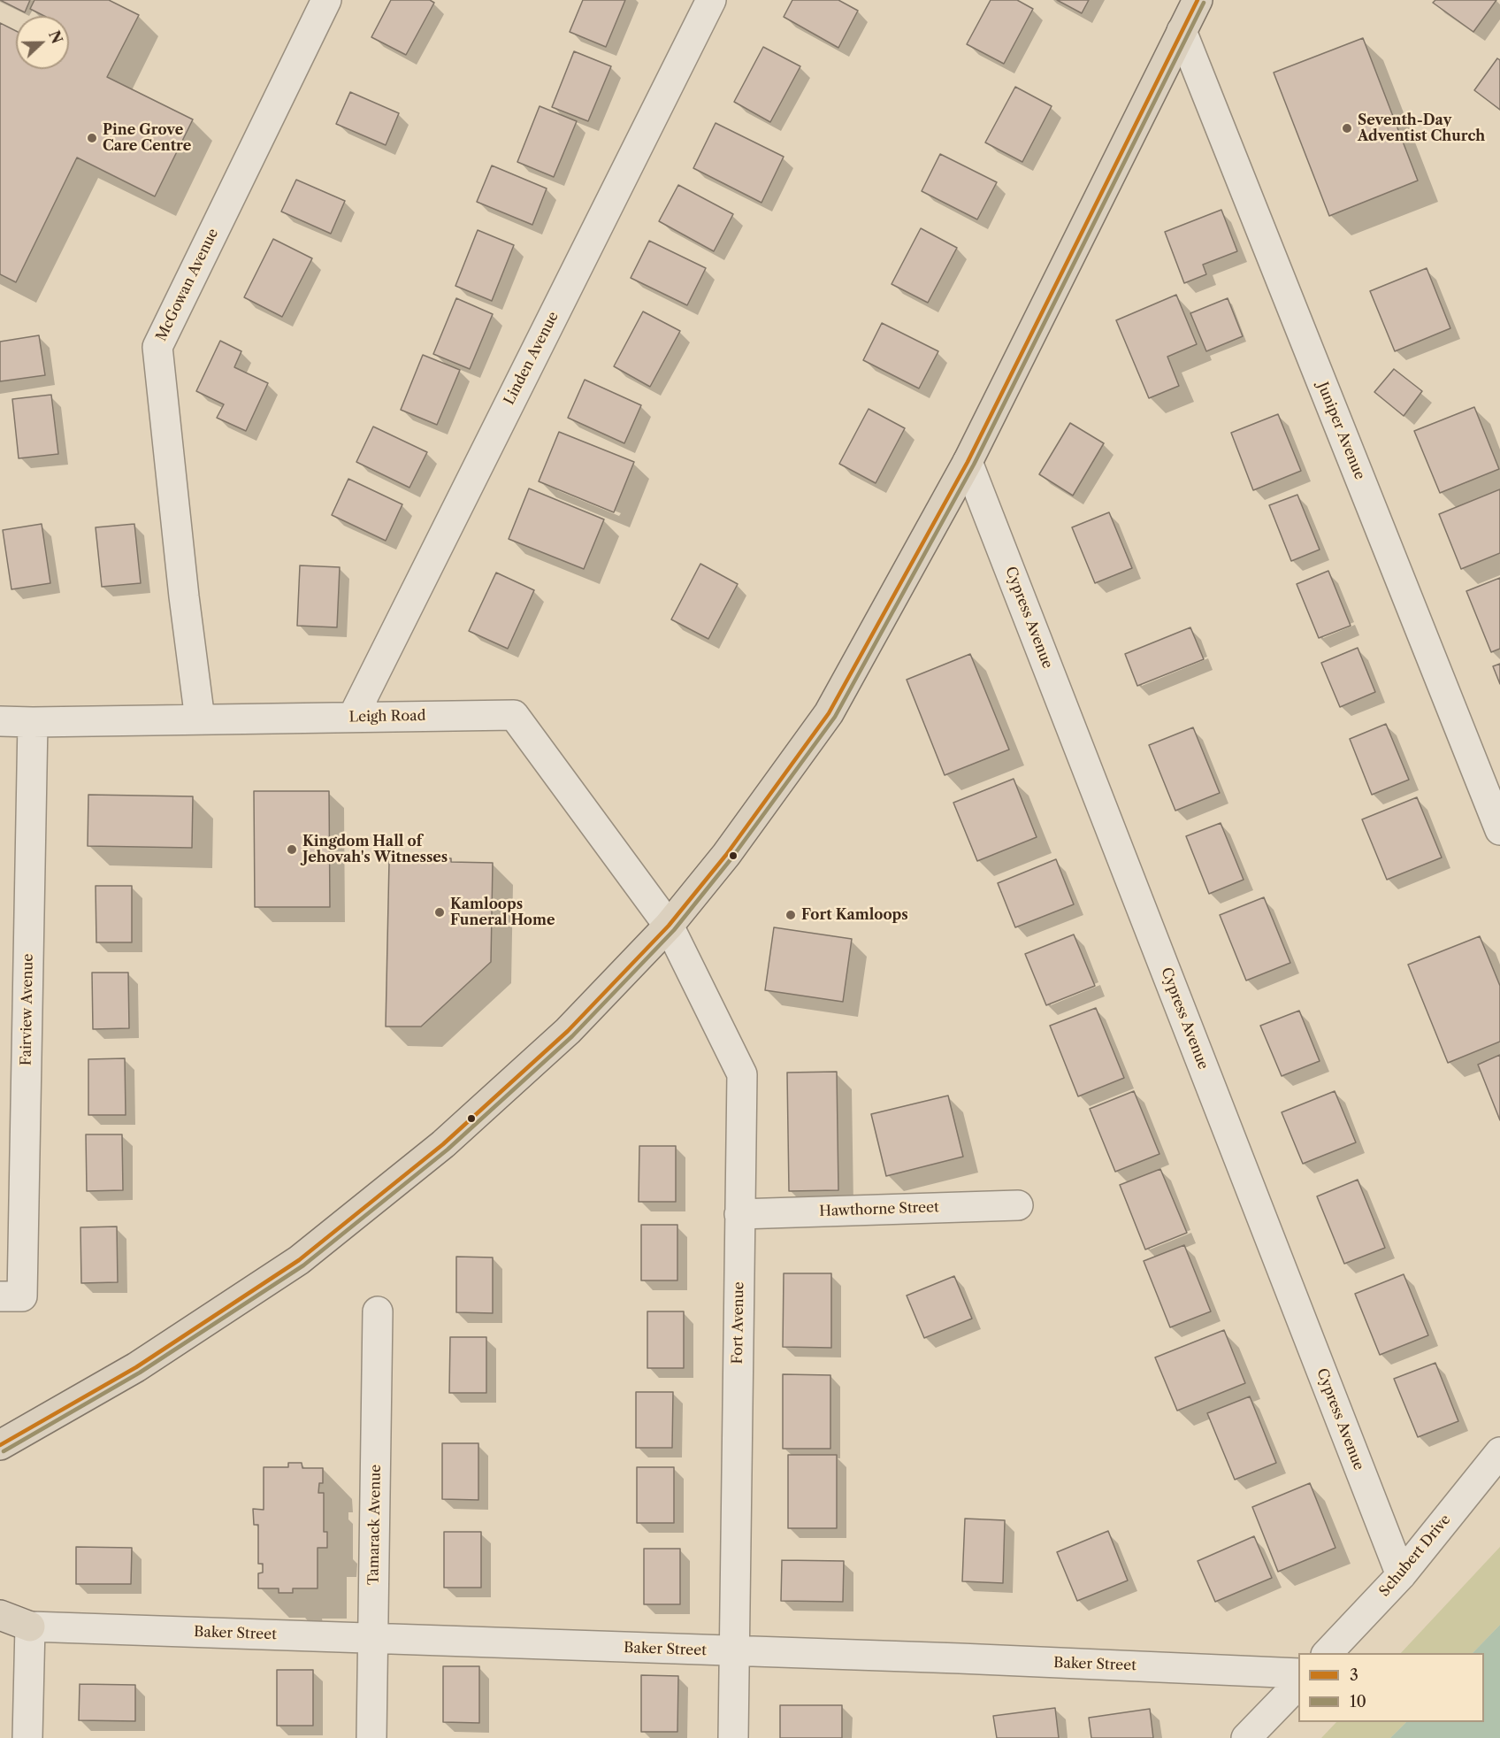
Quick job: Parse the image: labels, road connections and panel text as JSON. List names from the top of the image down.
{
  "streets": {
    "street": [
      "McGowan Avenue",
      "Linden Avenue",
      "Juniper Avenue",
      "Cypress Avenue",
      "Leigh Road",
      "Fairview Avenue",
      "Hawthorne Street",
      "Fort Avenue",
      "Tamarack Avenue",
      "Schubert Drive",
      "Baker Street"
    ]
  },
  "crossings": [
    ["McGowan Avenue", "Leigh Road"],
    ["Linden Avenue", "Leigh Road"],
    ["Cypress Avenue", "Schubert Drive"],
    ["Leigh Road", "Fairview Avenue"],
    ["Leigh Road", "Fort Avenue"],
    ["Hawthorne Street", "Fort Avenue"],
    ["Fort Avenue", "Baker Street"],
    ["Tamarack Avenue", "Baker Street"]
  ],
  "places": [
    "Seventh-Day Adventist Church",
    "Pine Grove Care Centre",
    "Kingdom Hall of Jehovah's Witnesses",
    "Kamloops Funeral Home",
    "Fort Kamloops"
  ],
  "lines": ["transit line 3", "transit line 10"],
  "legend": ["3", "10"],
  "north": "right"
}
